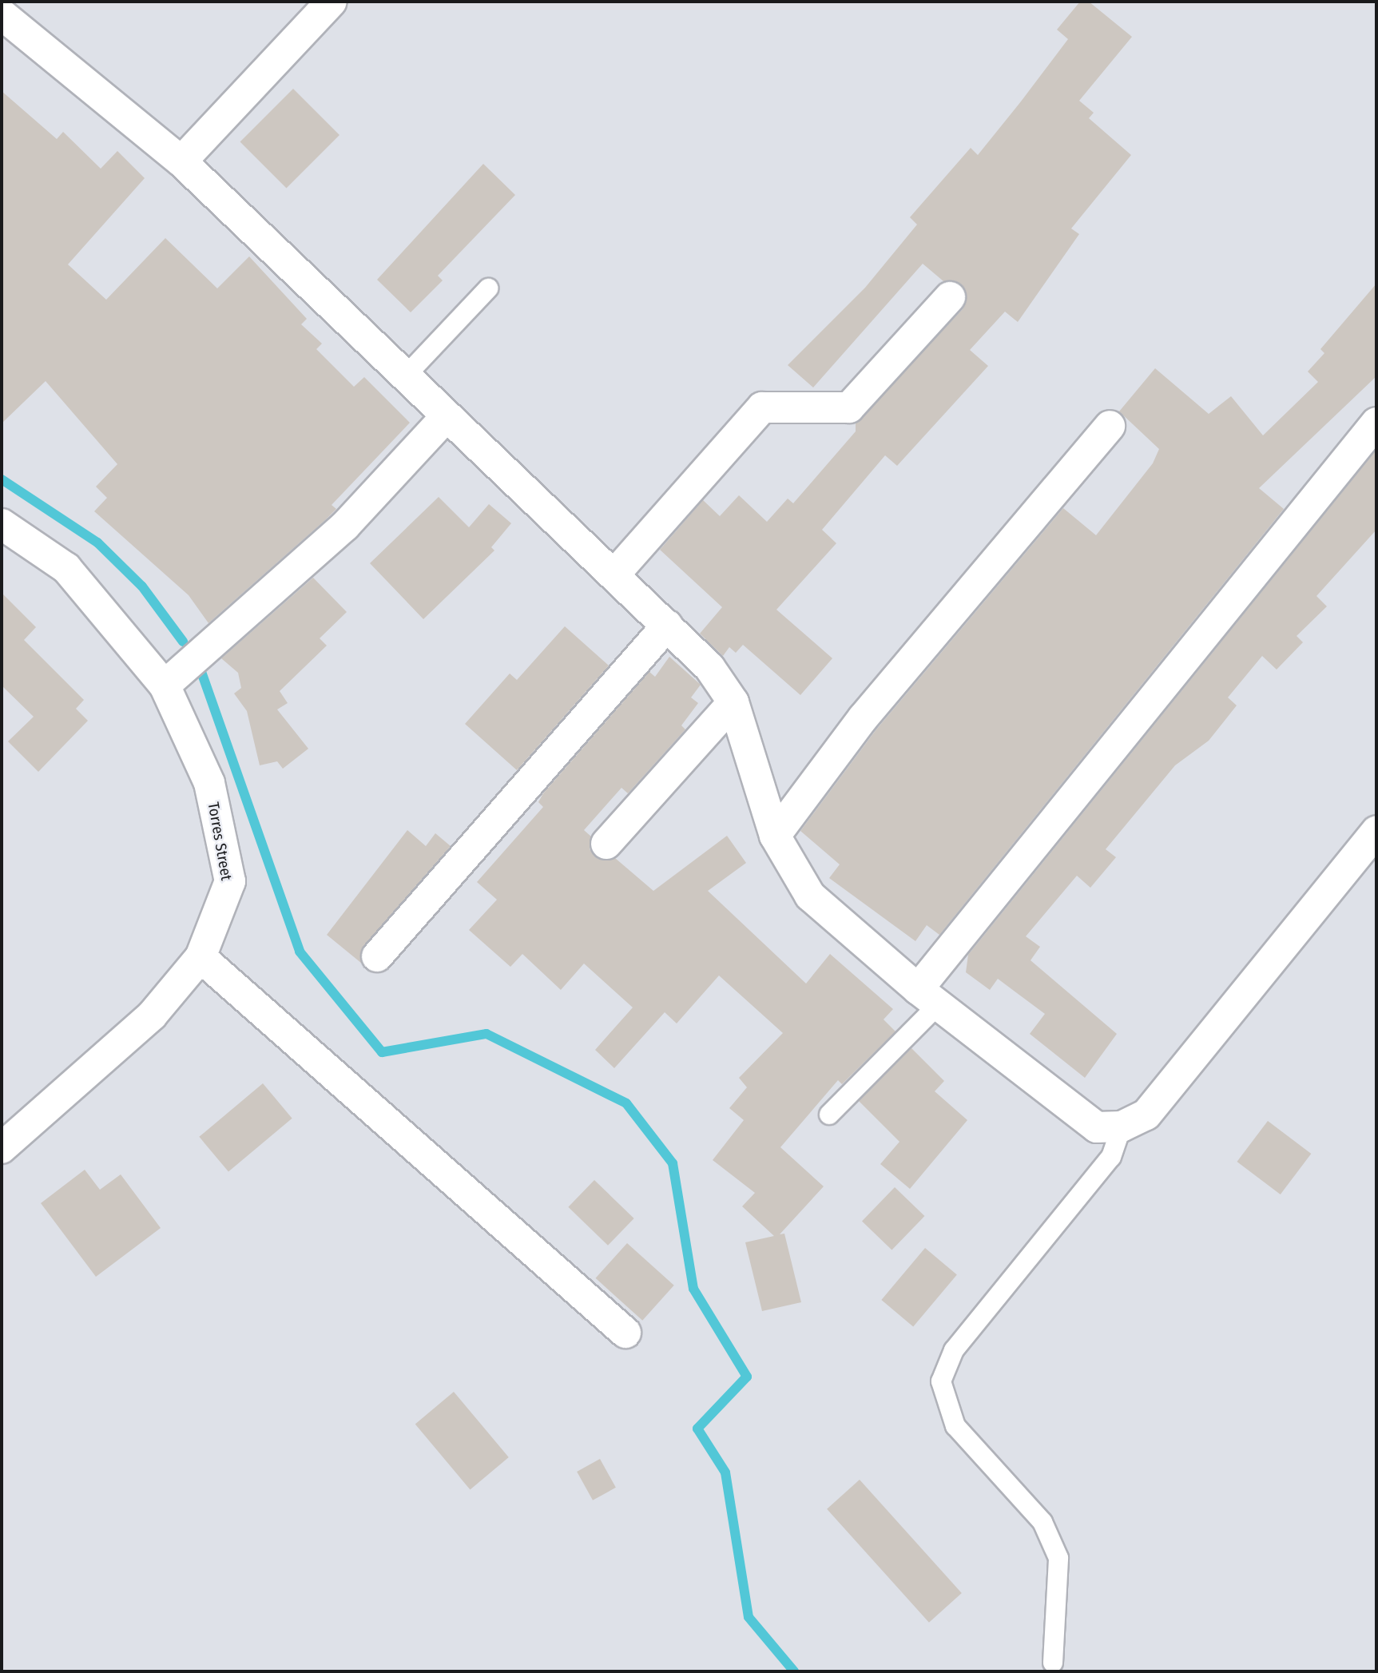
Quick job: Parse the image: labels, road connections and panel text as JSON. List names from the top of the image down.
{
  "streets": {
    "street": ["Torres Street"]
  }
}
